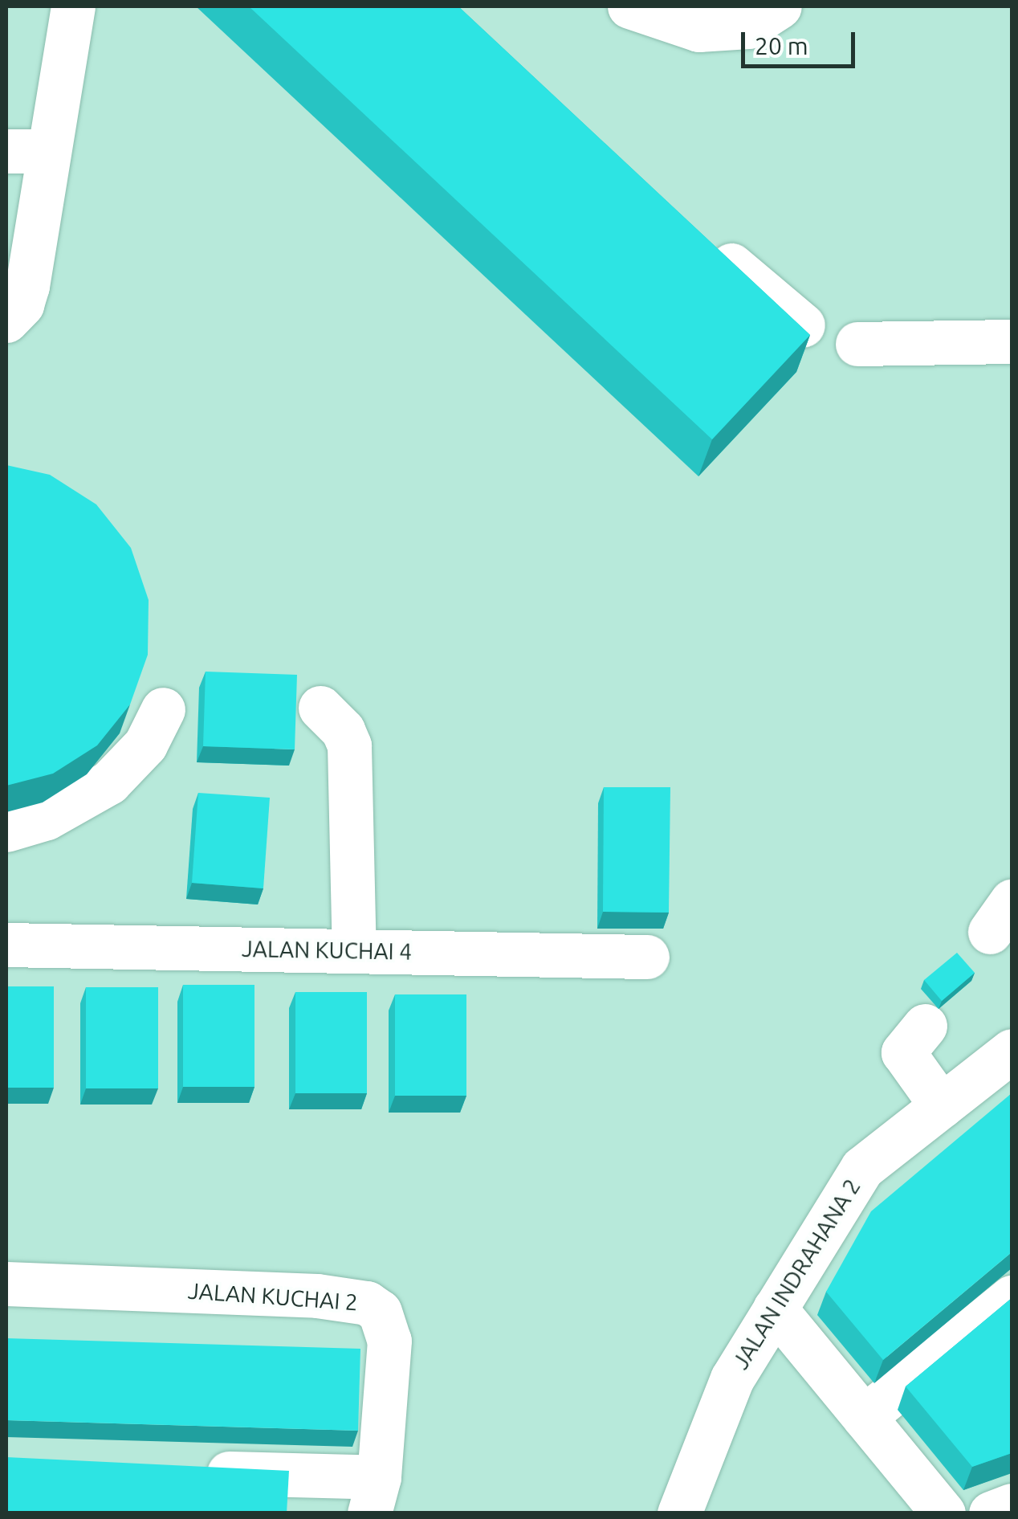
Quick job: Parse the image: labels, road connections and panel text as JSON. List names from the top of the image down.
{
  "streets": {
    "street": ["JALAN KUCHAI 4", "JALAN INDRAHANA 2", "JALAN KUCHAI 2"]
  },
  "scale_bar": "20 m"
}
